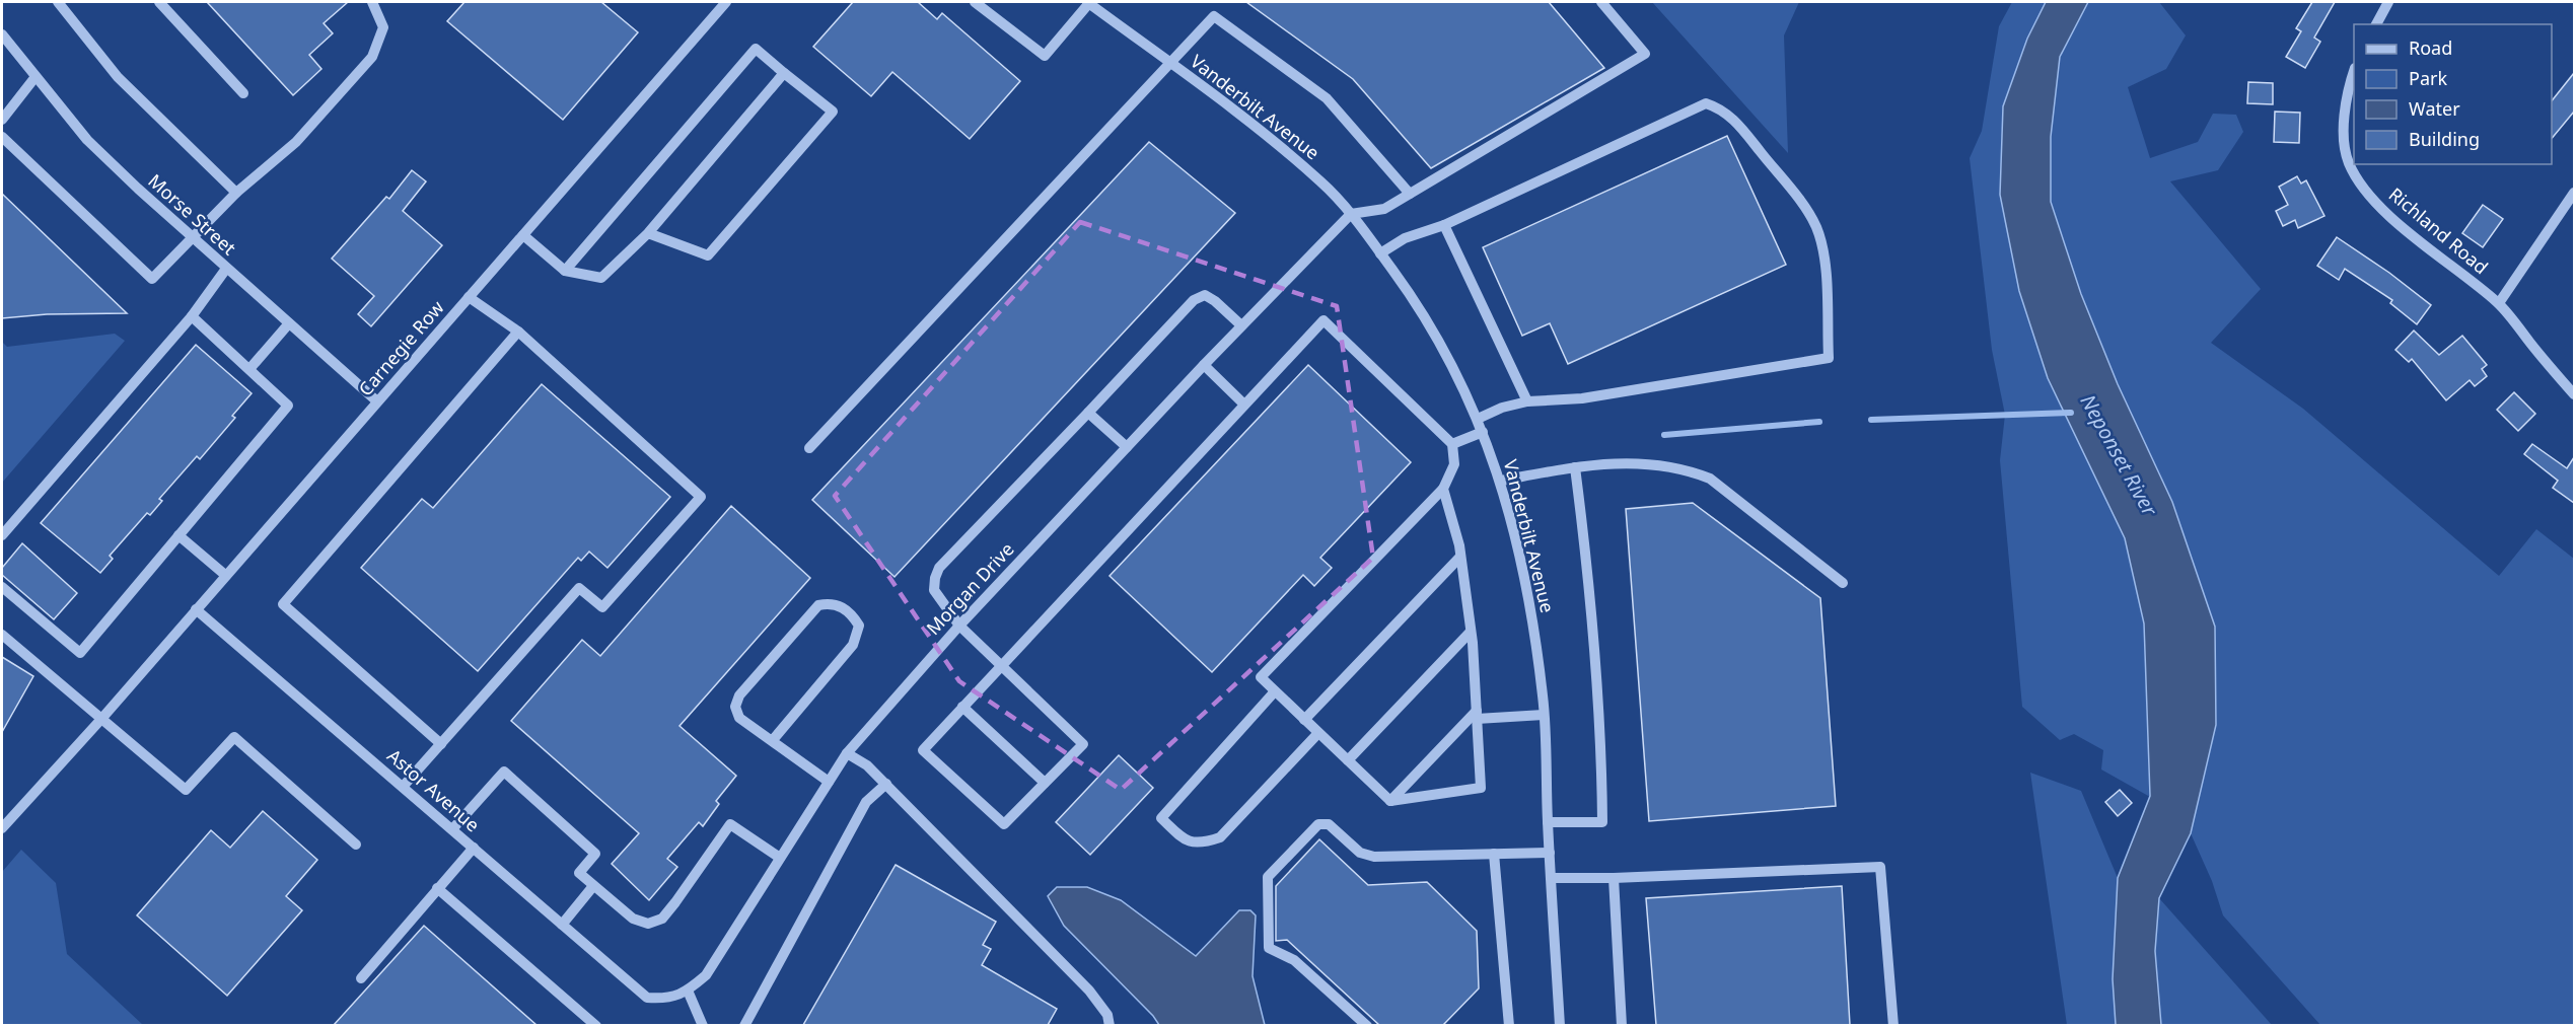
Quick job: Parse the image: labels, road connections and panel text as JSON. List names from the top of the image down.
{
  "streets": {
    "street": [
      "Vanderbilt Avenue",
      "Morse Street",
      "Richland Road",
      "Carnegie Row",
      "Morgan Drive",
      "Astor Avenue"
    ]
  },
  "crossings": [
    ["Vanderbilt Avenue", "Morgan Drive"],
    ["Morse Street", "Carnegie Row"],
    ["Carnegie Row", "Astor Avenue"],
    ["Morgan Drive", "Astor Avenue"]
  ],
  "water": ["Neponset River"],
  "legend": [
    "Road",
    "Park",
    "Water",
    "Building"
  ]
}
